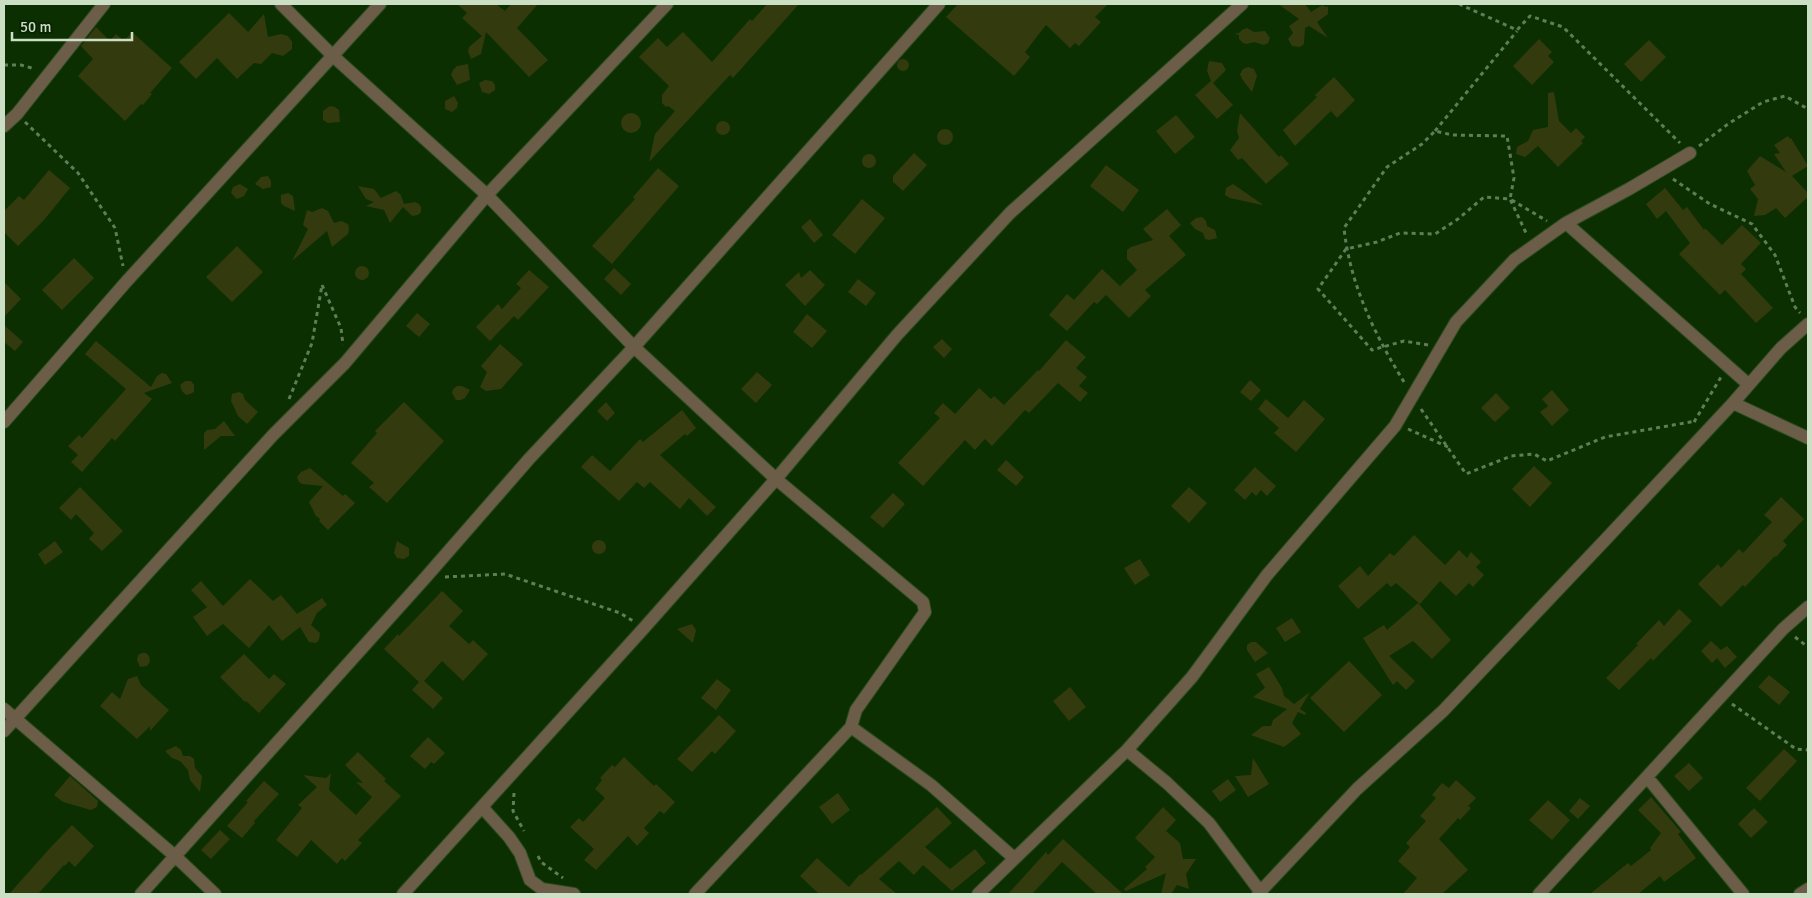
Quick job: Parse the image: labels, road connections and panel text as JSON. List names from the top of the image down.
{
  "scale_bar": "50 m"
}
